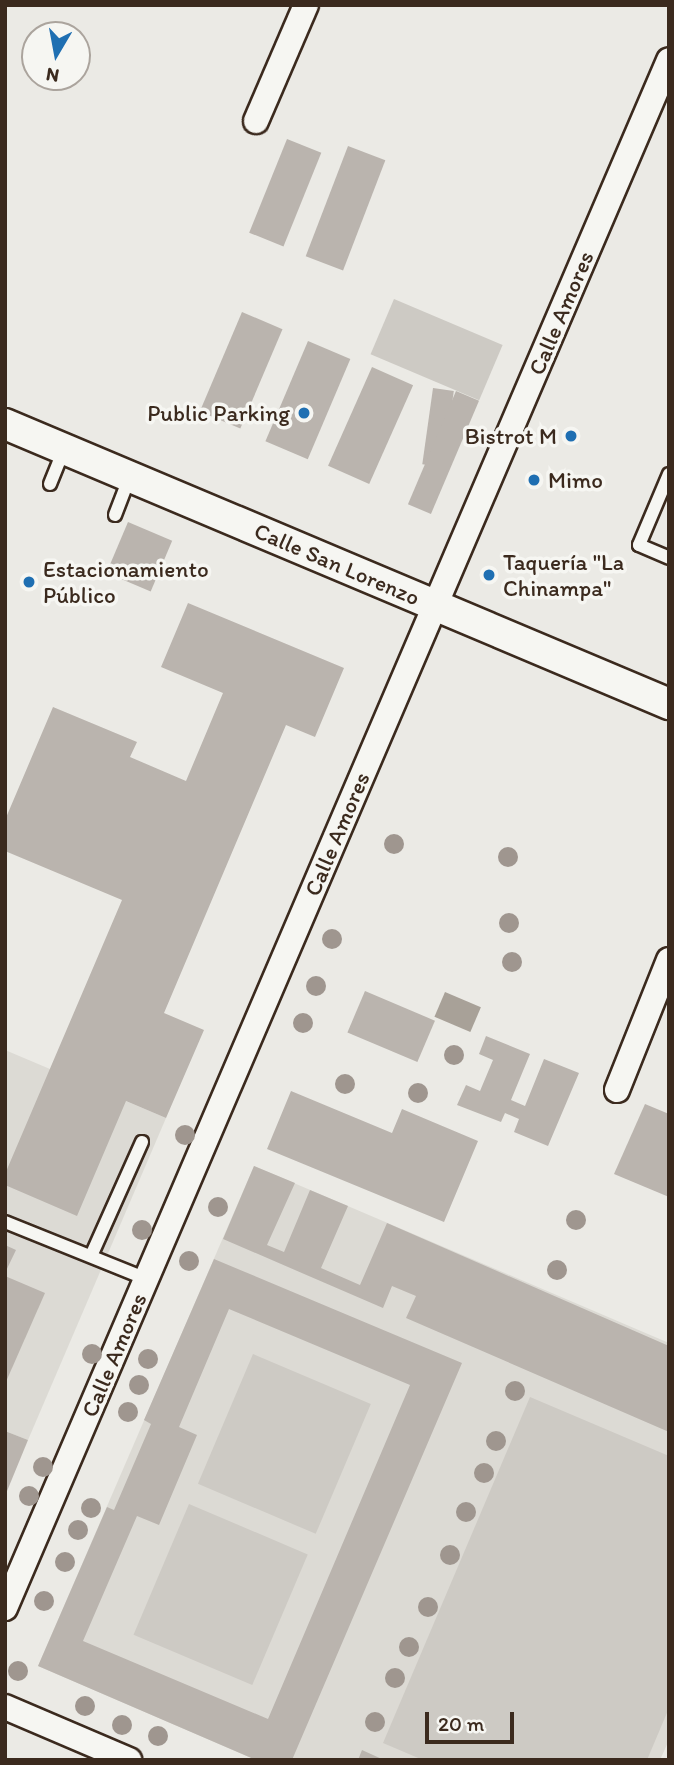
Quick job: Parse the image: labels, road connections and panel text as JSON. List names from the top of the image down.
{
  "streets": {
    "street": ["Calle Amores", "Calle San Lorenzo"]
  },
  "crossings": [
    ["Calle Amores", "Calle San Lorenzo"]
  ],
  "places": [
    "Public Parking",
    "Bistrot M",
    "Mimo",
    "Taquería \"La Chinampa\"",
    "Estacionamiento Público"
  ],
  "scale_bar": "20 m",
  "north": "bottom"
}
